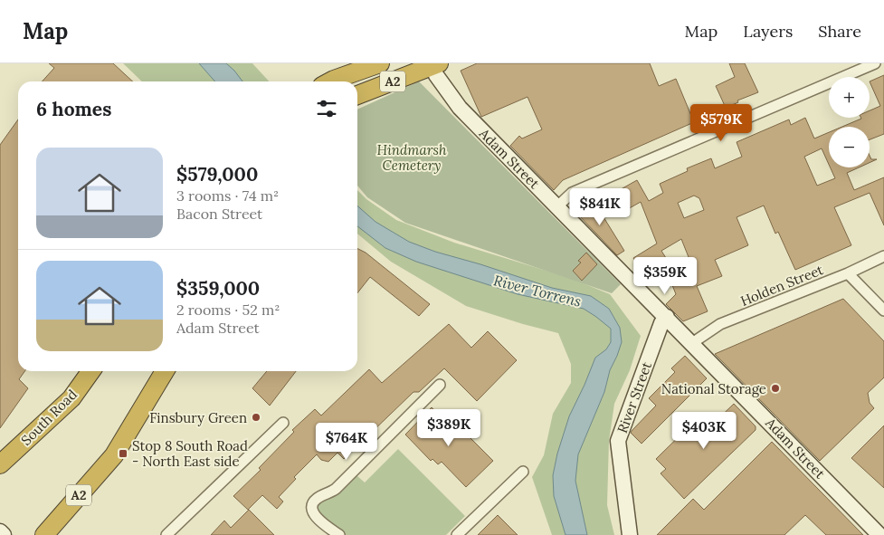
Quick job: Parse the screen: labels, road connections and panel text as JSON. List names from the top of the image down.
{
  "streets": {
    "highway": ["A2", "South Road"],
    "main road": ["Adam Street", "River Street"],
    "street": ["Holden Street"]
  },
  "crossings": [
    ["A2", "Adam Street"],
    ["Adam Street", "Holden Street"],
    ["Adam Street", "River Street"]
  ],
  "water": ["River Torrens"],
  "parks": ["Hindmarsh Cemetery"],
  "places": {
    "other": ["National Storage", "Finsbury Green"],
    "transit": ["Stop 8 South Road - North East side"]
  },
  "page": {
    "header": "Map",
    "nav": ["Map", "Layers", "Share"],
    "map_buttons": ["+", "−"],
    "heading": "6 homes",
    "price": [
      "$579K",
      "$841K",
      "$359K",
      "$389K",
      "$403K",
      "$764K"
    ],
    "list": [
      {
        "name": "$579,000",
        "note": "3 rooms · 74 m² · Bacon Street"
      },
      {
        "name": "$359,000",
        "note": "2 rooms · 52 m² · Adam Street"
      }
    ]
  }
}
